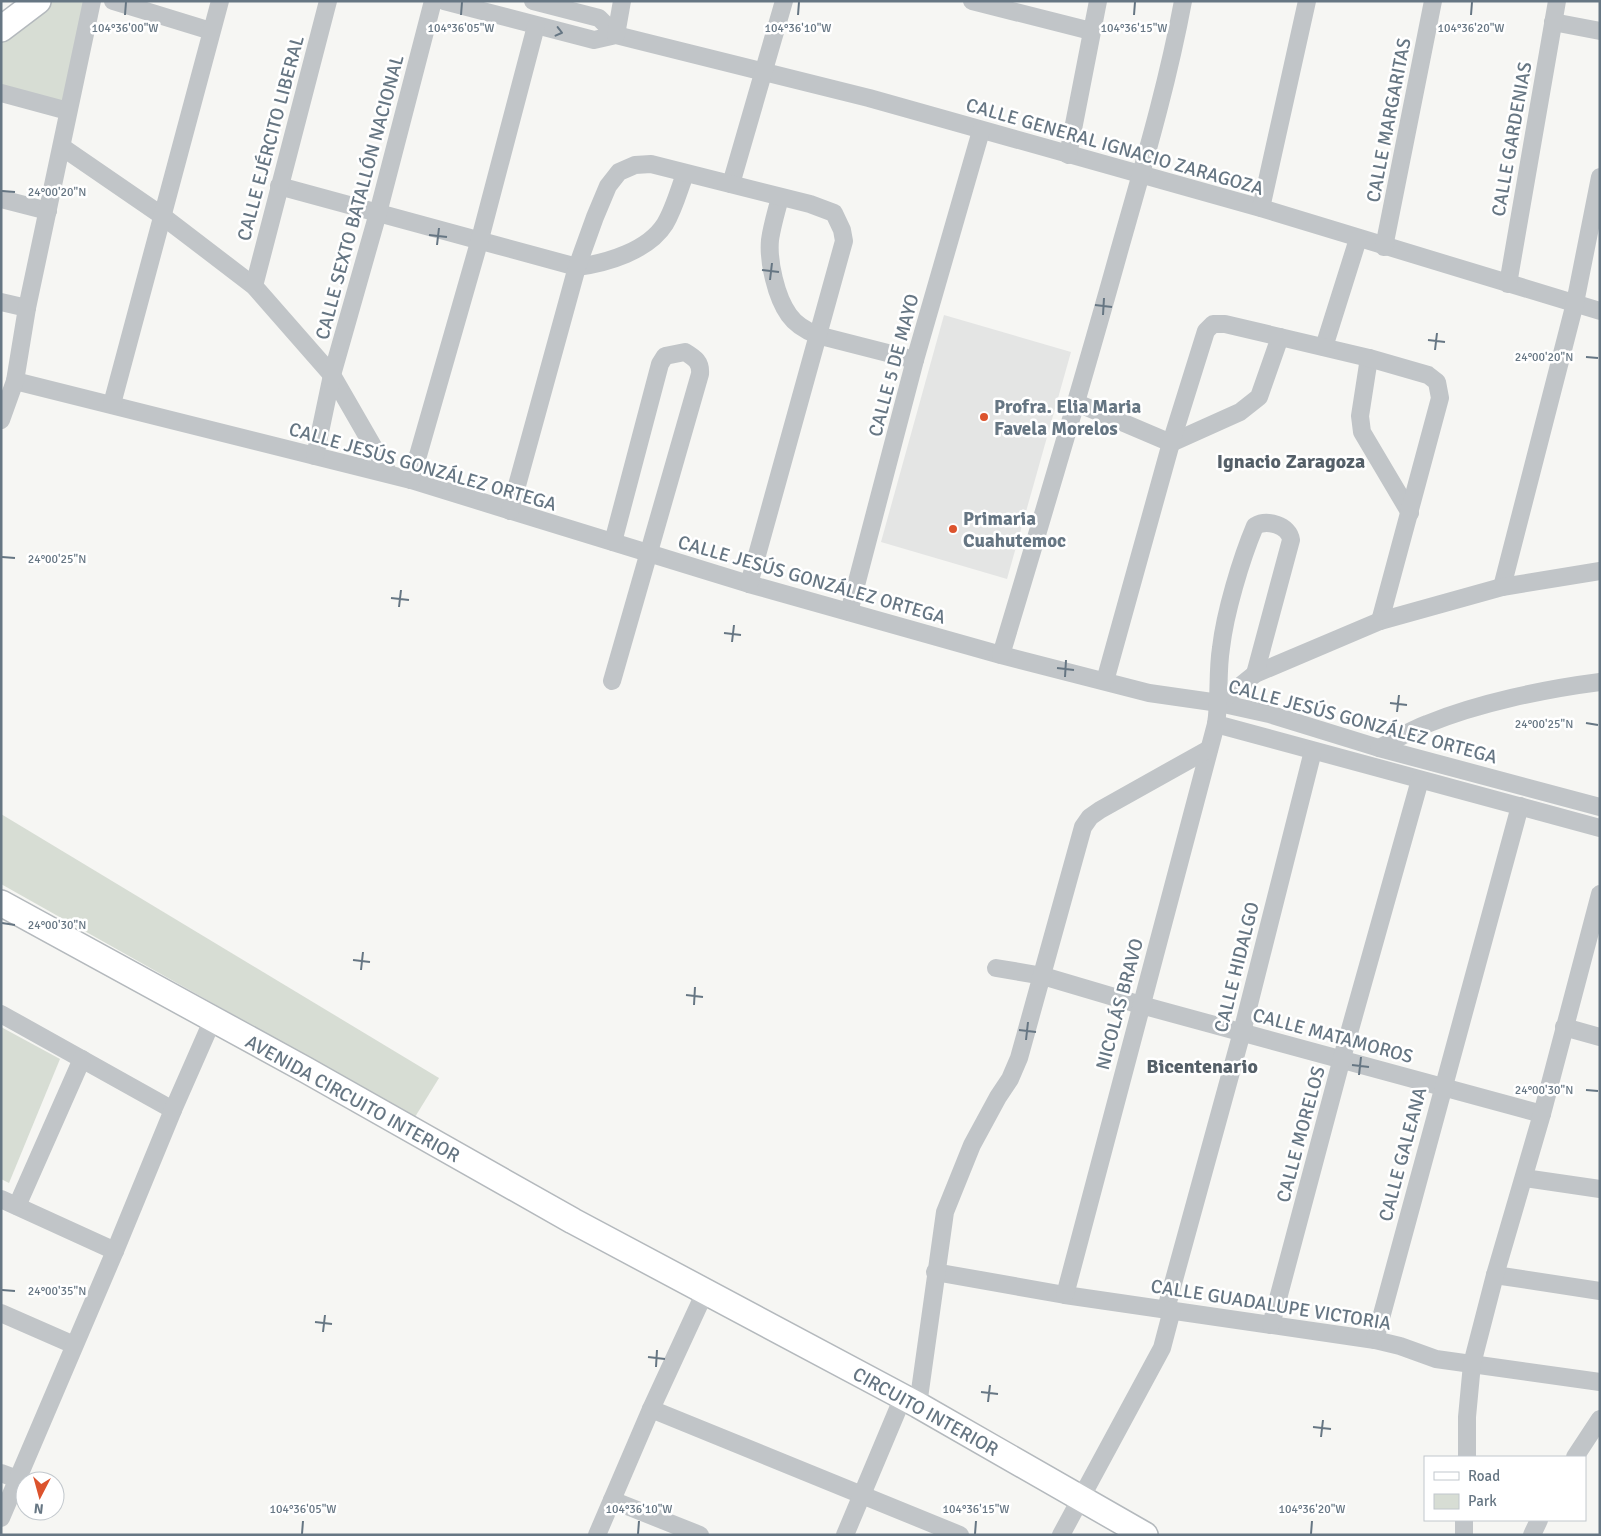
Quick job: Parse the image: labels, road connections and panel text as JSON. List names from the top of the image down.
{
  "streets": {
    "main road": ["AVENIDA CIRCUITO INTERIOR", "CIRCUITO INTERIOR"],
    "street": [
      "CALLE MARGARITAS",
      "CALLE EJÉRCITO LIBERAL",
      "CALLE GARDENIAS",
      "CALLE GENERAL IGNACIO ZARAGOZA",
      "CALLE SEXTO BATALLÓN NACIONAL",
      "CALLE 5 DE MAYO",
      "CALLE JESÚS GONZÁLEZ ORTEGA",
      "CALLE HIDALGO",
      "NICOLÁS BRAVO",
      "CALLE MATAMOROS",
      "CALLE MORELOS",
      "CALLE GALEANA",
      "CALLE GUADALUPE VICTORIA"
    ]
  },
  "crossings": [
    ["CALLE MARGARITAS", "CALLE GENERAL IGNACIO ZARAGOZA"],
    ["CALLE GARDENIAS", "CALLE GENERAL IGNACIO ZARAGOZA"],
    ["CALLE GENERAL IGNACIO ZARAGOZA", "CALLE 5 DE MAYO"],
    ["CALLE SEXTO BATALLÓN NACIONAL", "CALLE JESÚS GONZÁLEZ ORTEGA"],
    ["CALLE 5 DE MAYO", "CALLE JESÚS GONZÁLEZ ORTEGA"],
    ["CALLE JESÚS GONZÁLEZ ORTEGA", "NICOLÁS BRAVO"],
    ["CALLE HIDALGO", "CALLE MATAMOROS"],
    ["CALLE HIDALGO", "CALLE GUADALUPE VICTORIA"],
    ["CALLE HIDALGO", "CIRCUITO INTERIOR"],
    ["NICOLÁS BRAVO", "CALLE MATAMOROS"],
    ["NICOLÁS BRAVO", "CALLE GUADALUPE VICTORIA"],
    ["CALLE MATAMOROS", "CALLE MORELOS"],
    ["CALLE MATAMOROS", "CALLE GALEANA"],
    ["AVENIDA CIRCUITO INTERIOR", "CIRCUITO INTERIOR"],
    ["CALLE MORELOS", "CALLE GUADALUPE VICTORIA"],
    ["CALLE GALEANA", "CALLE GUADALUPE VICTORIA"]
  ],
  "districts": ["Ignacio Zaragoza", "Bicentenario"],
  "places": ["Profra. Elia Maria Favela Morelos", "Primaria Cuahutemoc"],
  "legend": ["Road", "Park"],
  "north": "bottom",
  "coordinates": [
    "104°36'00\"W",
    "104°36'05\"W",
    "104°36'10\"W",
    "104°36'15\"W",
    "104°36'20\"W",
    "24°00'20\"N",
    "24°00'25\"N",
    "24°00'30\"N",
    "24°00'35\"N"
  ]
}
